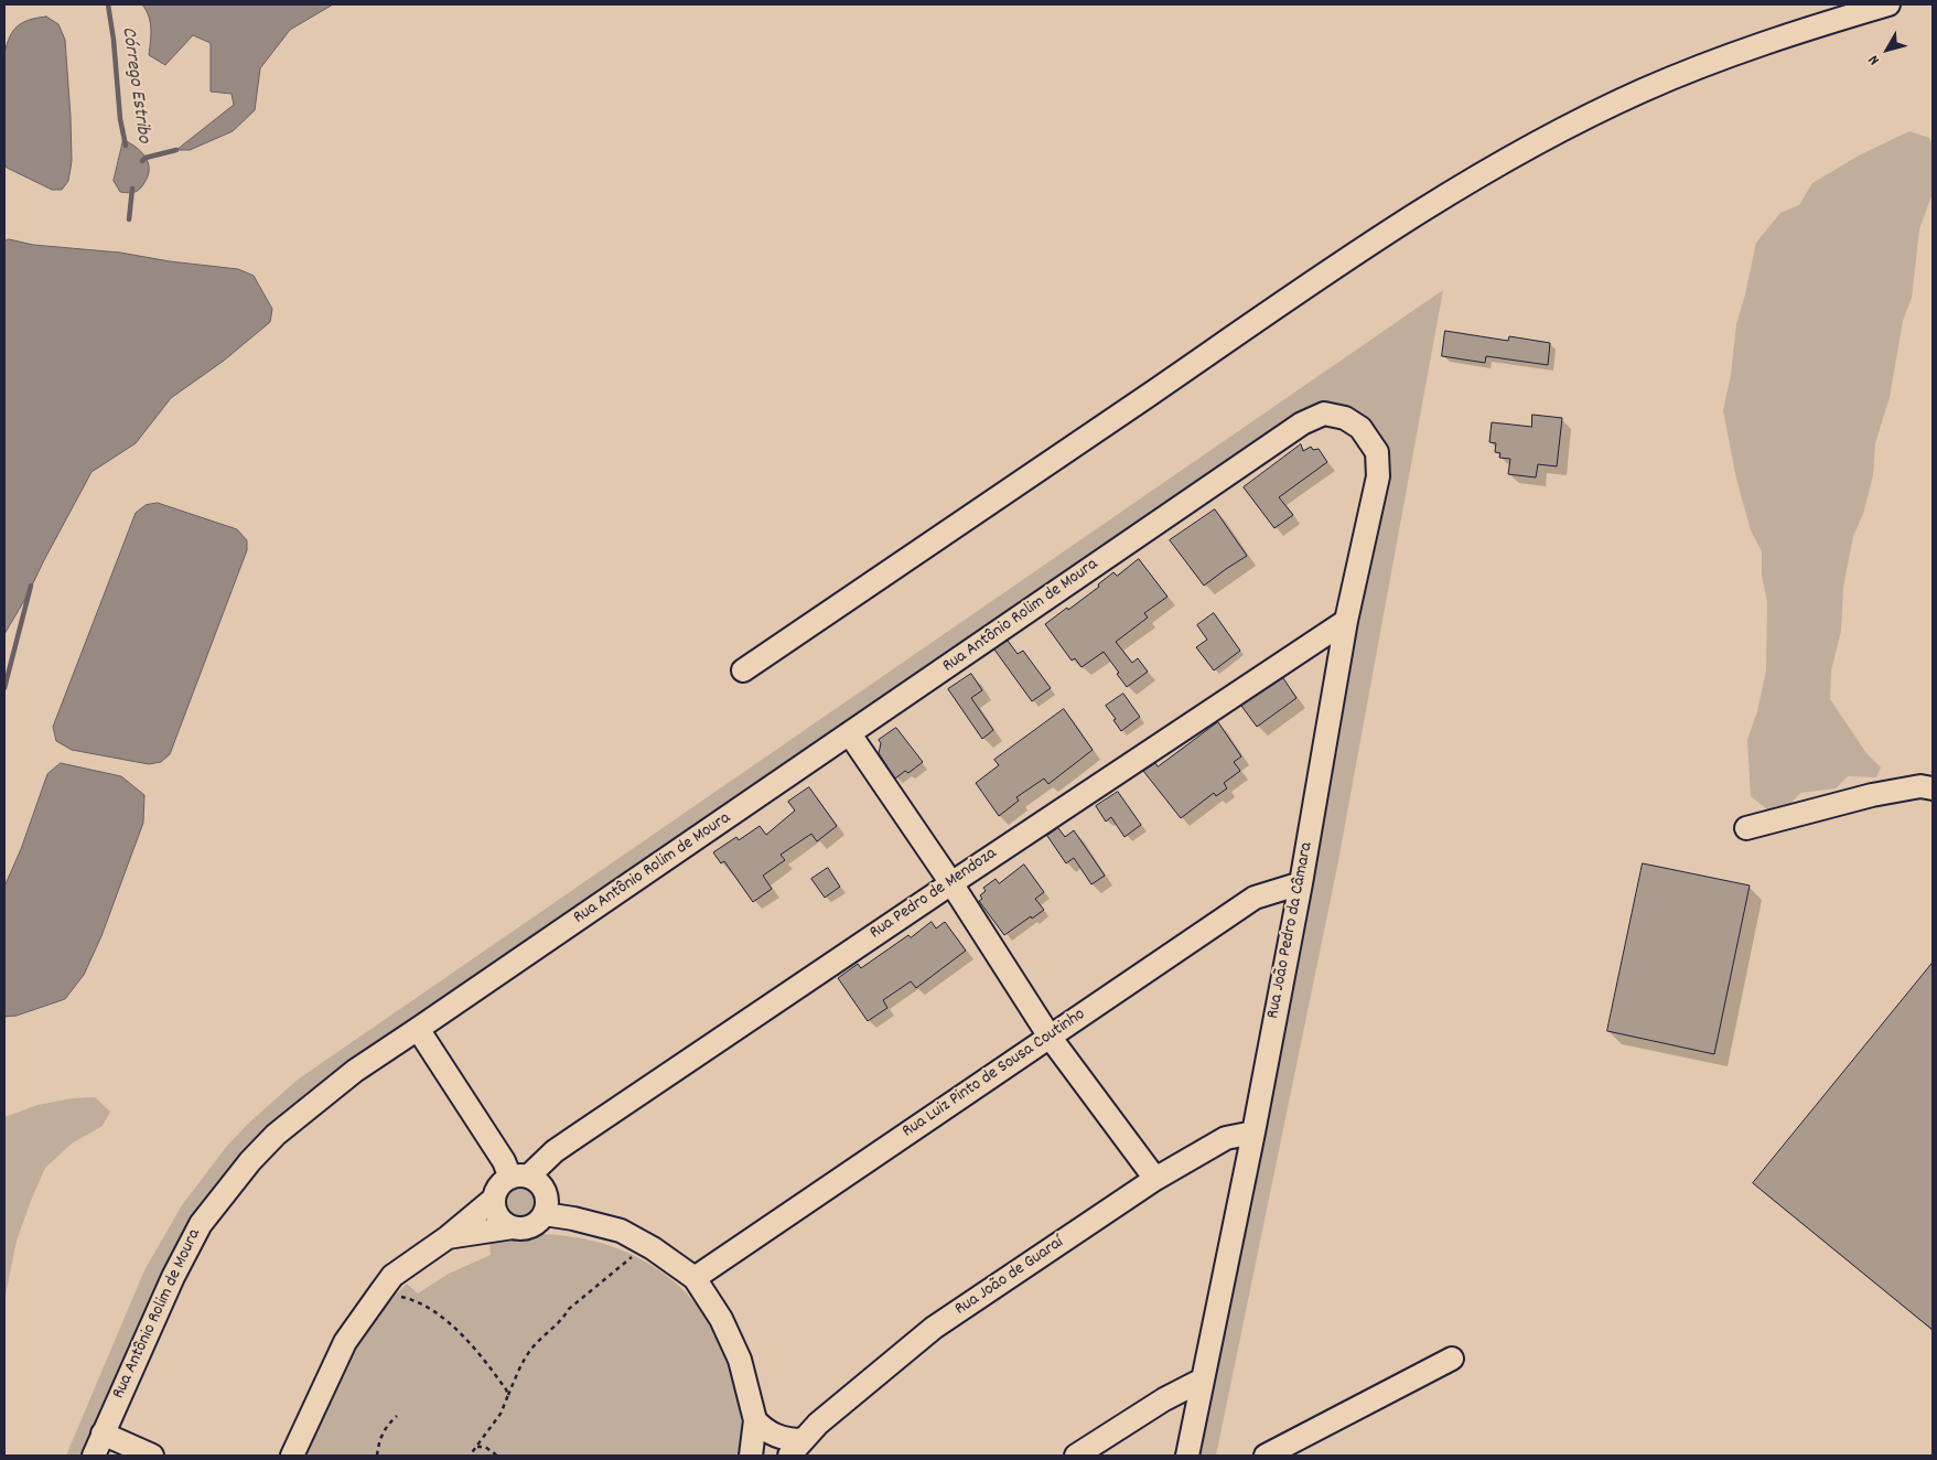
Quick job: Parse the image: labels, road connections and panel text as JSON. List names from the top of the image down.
{
  "streets": {
    "street": [
      "Rua Antônio Rolim de Moura",
      "Rua Pedro de Mendoza",
      "Rua João Pedro da Câmara",
      "Rua Luiz Pinto de Sousa Coutinho",
      "Rua João de Guaraí"
    ]
  },
  "crossings": [
    ["Rua Antônio Rolim de Moura", "Rua João Pedro da Câmara"],
    ["Rua Pedro de Mendoza", "Rua João Pedro da Câmara"],
    ["Rua João Pedro da Câmara", "Rua Luiz Pinto de Sousa Coutinho"],
    ["Rua João Pedro da Câmara", "Rua João de Guaraí"]
  ],
  "water": ["Córrego Estribo"],
  "north": "bottom left"
}
